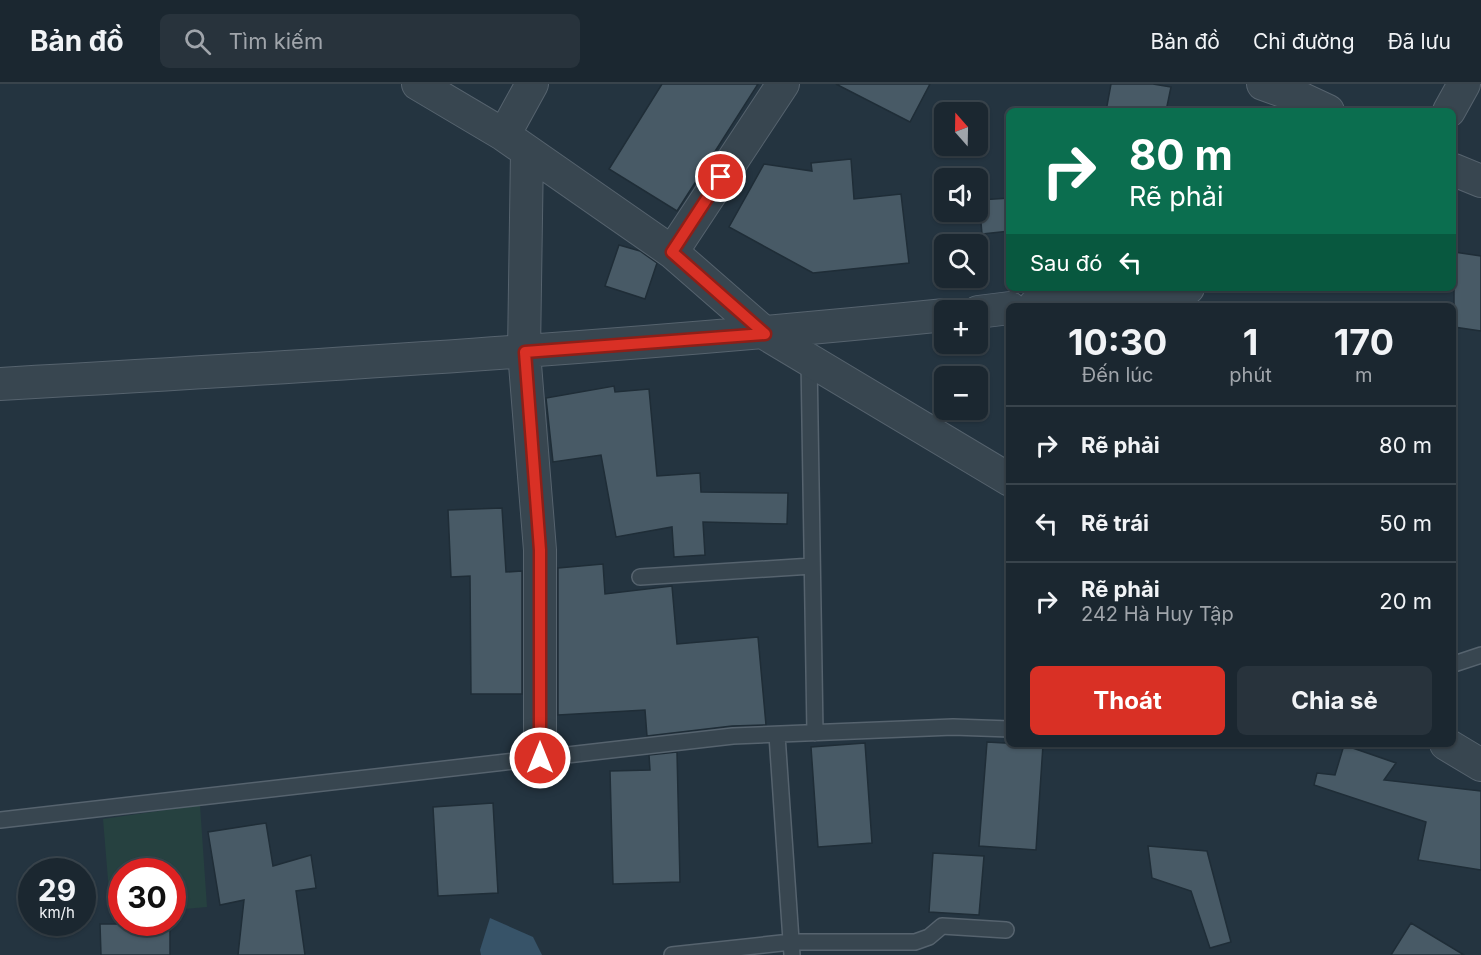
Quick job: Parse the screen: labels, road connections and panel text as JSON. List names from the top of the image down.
{
  "north": "top",
  "page": {
    "header": "Bản đồ",
    "search": "Tìm kiếm",
    "nav": ["Bản đồ", "Chỉ đường", "Đã lưu"],
    "map_buttons": ["+", "−"],
    "turn": ["80 m", "Rẽ phải"],
    "then": "Sau đó",
    "eta": [
      "10:30",
      "Đến lúc",
      "1",
      "phút",
      "170",
      "m"
    ],
    "list": [
      {
        "name": "Rẽ phải",
        "value": "80 m"
      },
      {
        "name": "Rẽ trái",
        "value": "50 m"
      },
      {
        "name": "Rẽ phải",
        "note": "242 Hà Huy Tập",
        "value": "20 m"
      }
    ],
    "buttons": ["Thoát", "Chia sẻ"],
    "speed": "29 km/h",
    "limit": "30"
  }
}
